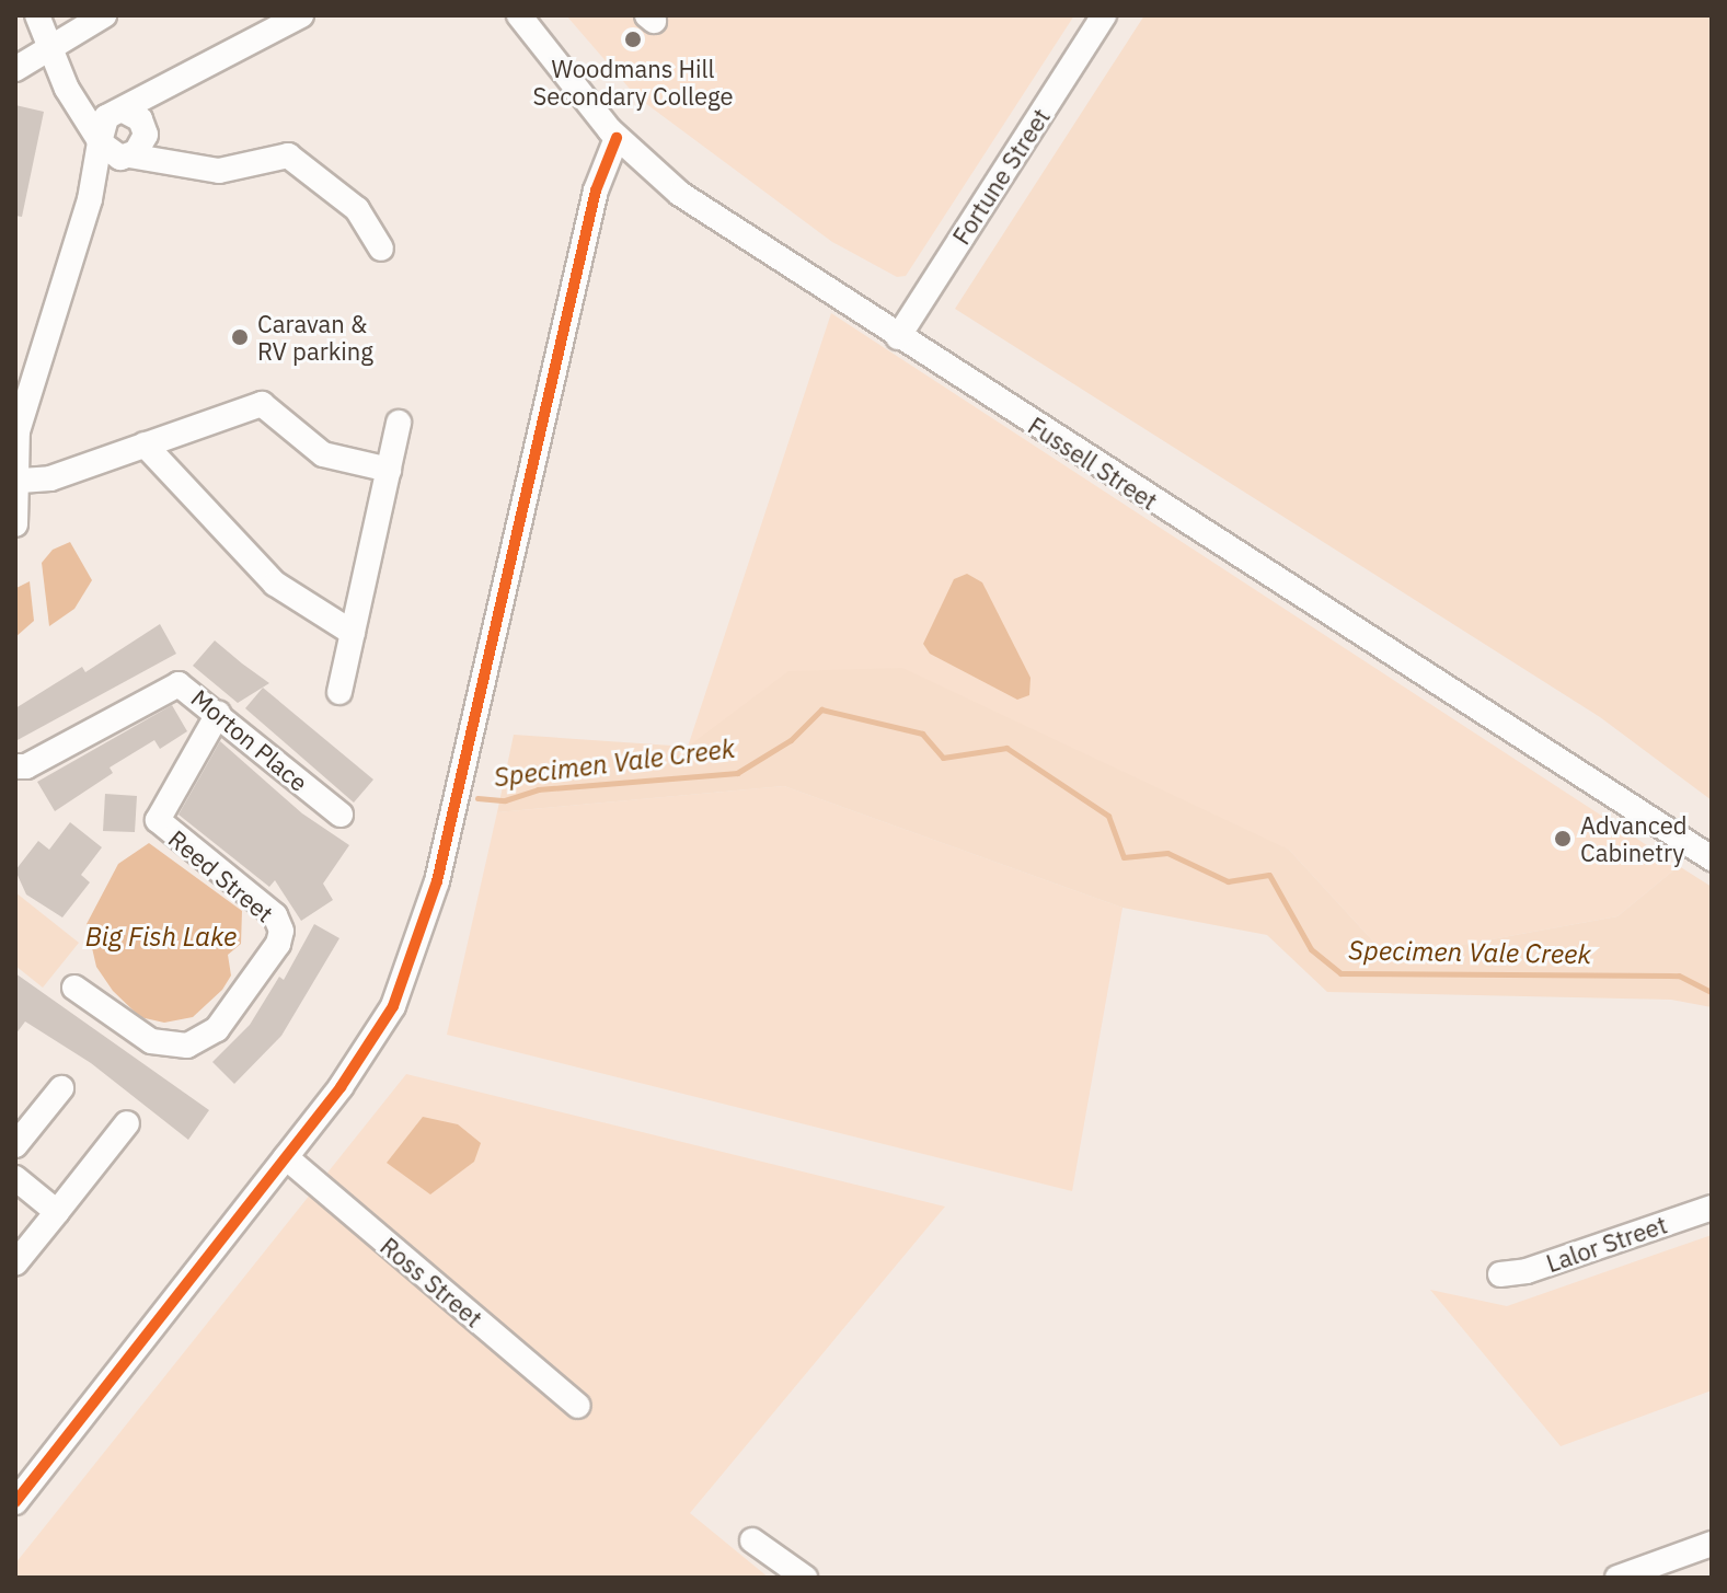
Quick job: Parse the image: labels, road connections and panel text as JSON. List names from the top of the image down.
{
  "streets": {
    "street": [
      "Fortune Street",
      "Fussell Street",
      "Morton Place",
      "Reed Street",
      "Lalor Street",
      "Ross Street"
    ]
  },
  "crossings": [
    ["Fortune Street", "Fussell Street"],
    ["Morton Place", "Reed Street"]
  ],
  "water": ["Specimen Vale Creek", "Big Fish Lake"],
  "places": ["Woodmans Hill Secondary College", "Caravan & RV parking", "Advanced Cabinetry"]
}
